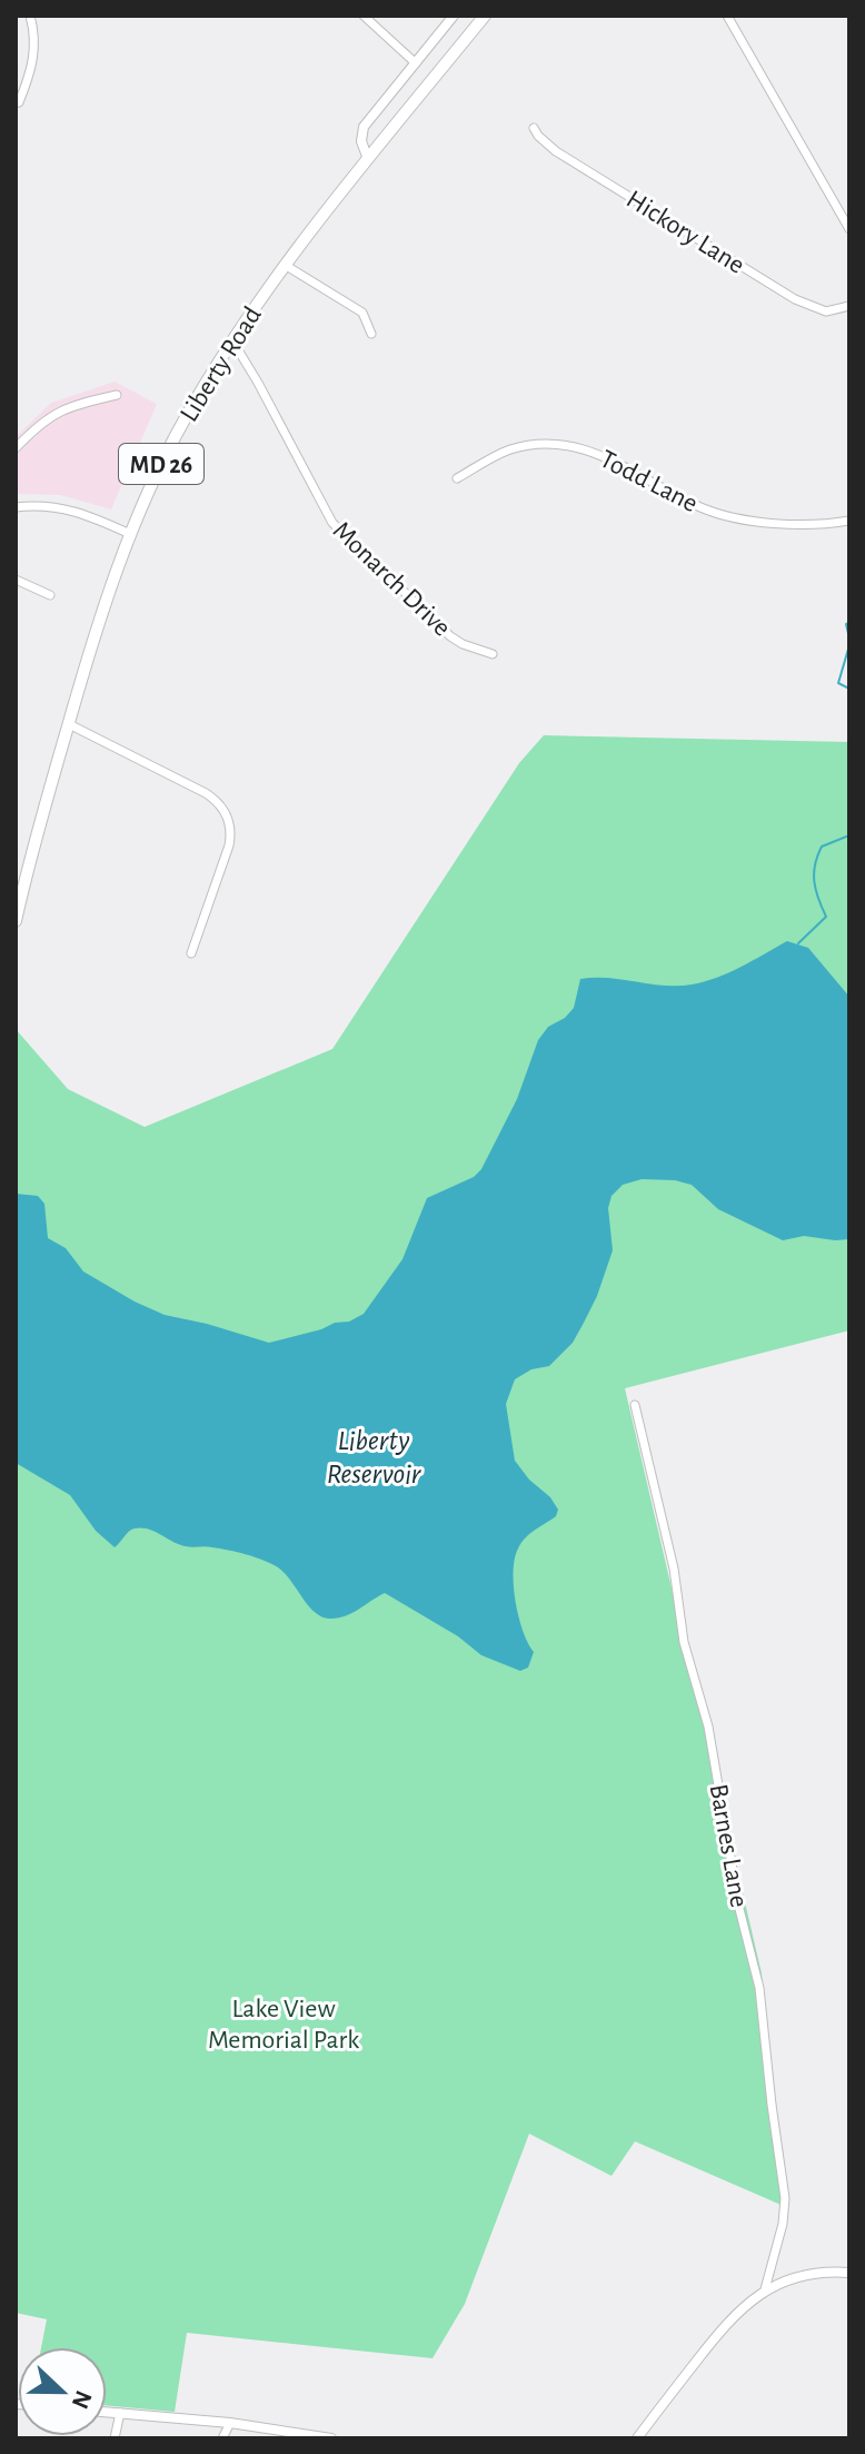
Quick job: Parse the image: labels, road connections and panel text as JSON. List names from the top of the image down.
{
  "streets": {
    "main road": ["Liberty Road", "MD 26"],
    "street": [
      "Hickory Lane",
      "Todd Lane",
      "Monarch Drive",
      "Barnes Lane"
    ]
  },
  "crossings": [
    ["Liberty Road", "Monarch Drive"]
  ],
  "water": ["Liberty Reservoir"],
  "parks": ["Lake View Memorial Park"],
  "north": "right"
}
